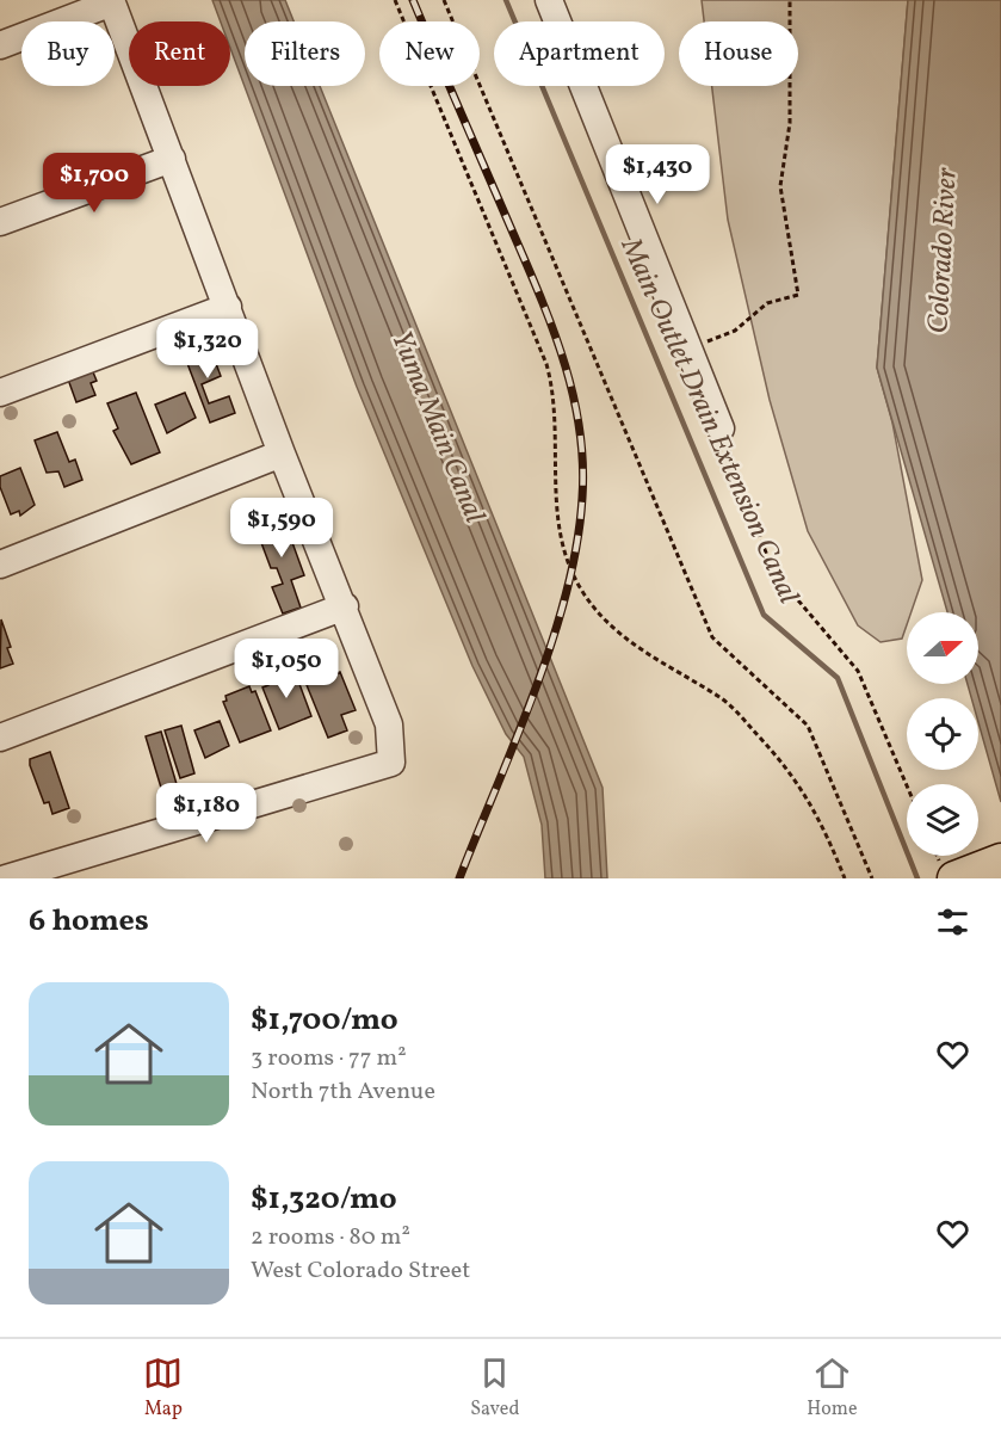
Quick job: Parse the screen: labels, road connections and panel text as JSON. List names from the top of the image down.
{
  "water": ["Colorado River", "Main Outlet Drain Extension Canal", "Yuma Main Canal"],
  "north": "right",
  "page": {
    "chip": [
      "Buy",
      "Rent",
      "Filters",
      "New",
      "Apartment",
      "House"
    ],
    "price": [
      "$1,430",
      "$1,700",
      "$1,320",
      "$1,590",
      "$1,050",
      "$1,180"
    ],
    "heading": "6 homes",
    "list": [
      {
        "name": "$1,700/mo",
        "note": "3 rooms · 77 m² · North 7th Avenue"
      },
      {
        "name": "$1,320/mo",
        "note": "2 rooms · 80 m² · West Colorado Street"
      }
    ],
    "tabs": ["Map", "Saved", "Home"]
  }
}
